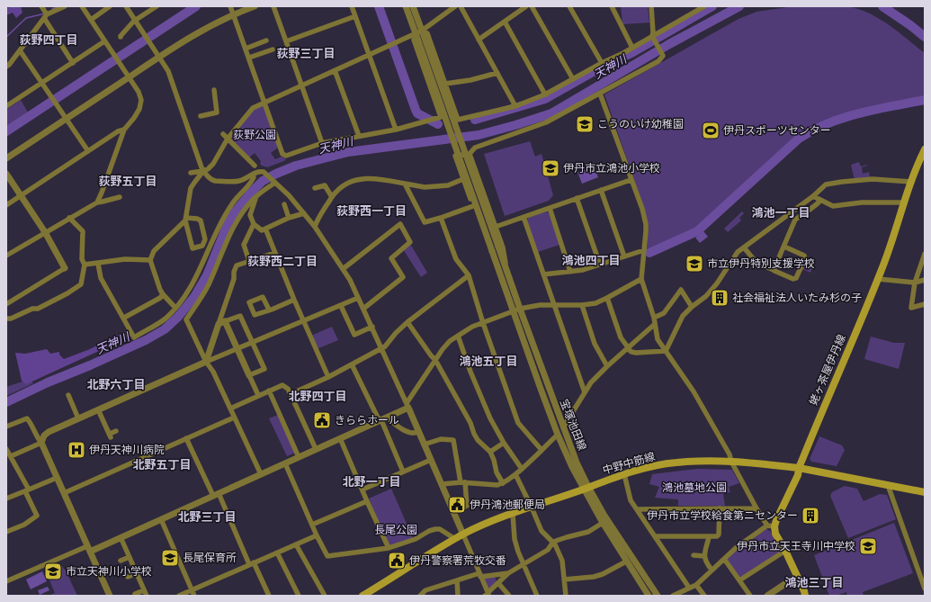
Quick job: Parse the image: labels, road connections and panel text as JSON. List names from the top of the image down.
{
  "streets": {
    "main road": ["姥ヶ茶屋伊丹線", "中野中筋線"],
    "street": ["宝塚池田線"]
  },
  "crossings": [
    ["姥ヶ茶屋伊丹線", "中野中筋線"],
    ["宝塚池田線", "中野中筋線"]
  ],
  "districts": [
    "荻野四丁目",
    "荻野三丁目",
    "荻野五丁目",
    "荻野西一丁目",
    "鴻池一丁目",
    "鴻池四丁目",
    "荻野西二丁目",
    "鴻池五丁目",
    "北野六丁目",
    "北野四丁目",
    "北野五丁目",
    "北野一丁目",
    "北野三丁目",
    "鴻池三丁目"
  ],
  "water": ["天神川"],
  "parks": ["荻野公園", "鴻池墓地公園", "長尾公園"],
  "places": {
    "school or university": [
      "こうのいけ幼稚園",
      "伊丹市立鴻池小学校",
      "市立伊丹特別支援学校",
      "伊丹市立天王寺川中学校",
      "長尾保育所",
      "市立天神川小学校"
    ],
    "sports": ["伊丹スポーツセンター"],
    "building": ["社会福祉法人いたみ杉の子", "伊丹市立学校給食第ニセンター"],
    "public building": ["きららホール", "伊丹鴻池郵便局", "伊丹警察署荒牧交番"],
    "hospital": ["伊丹天神川病院"]
  }
}
